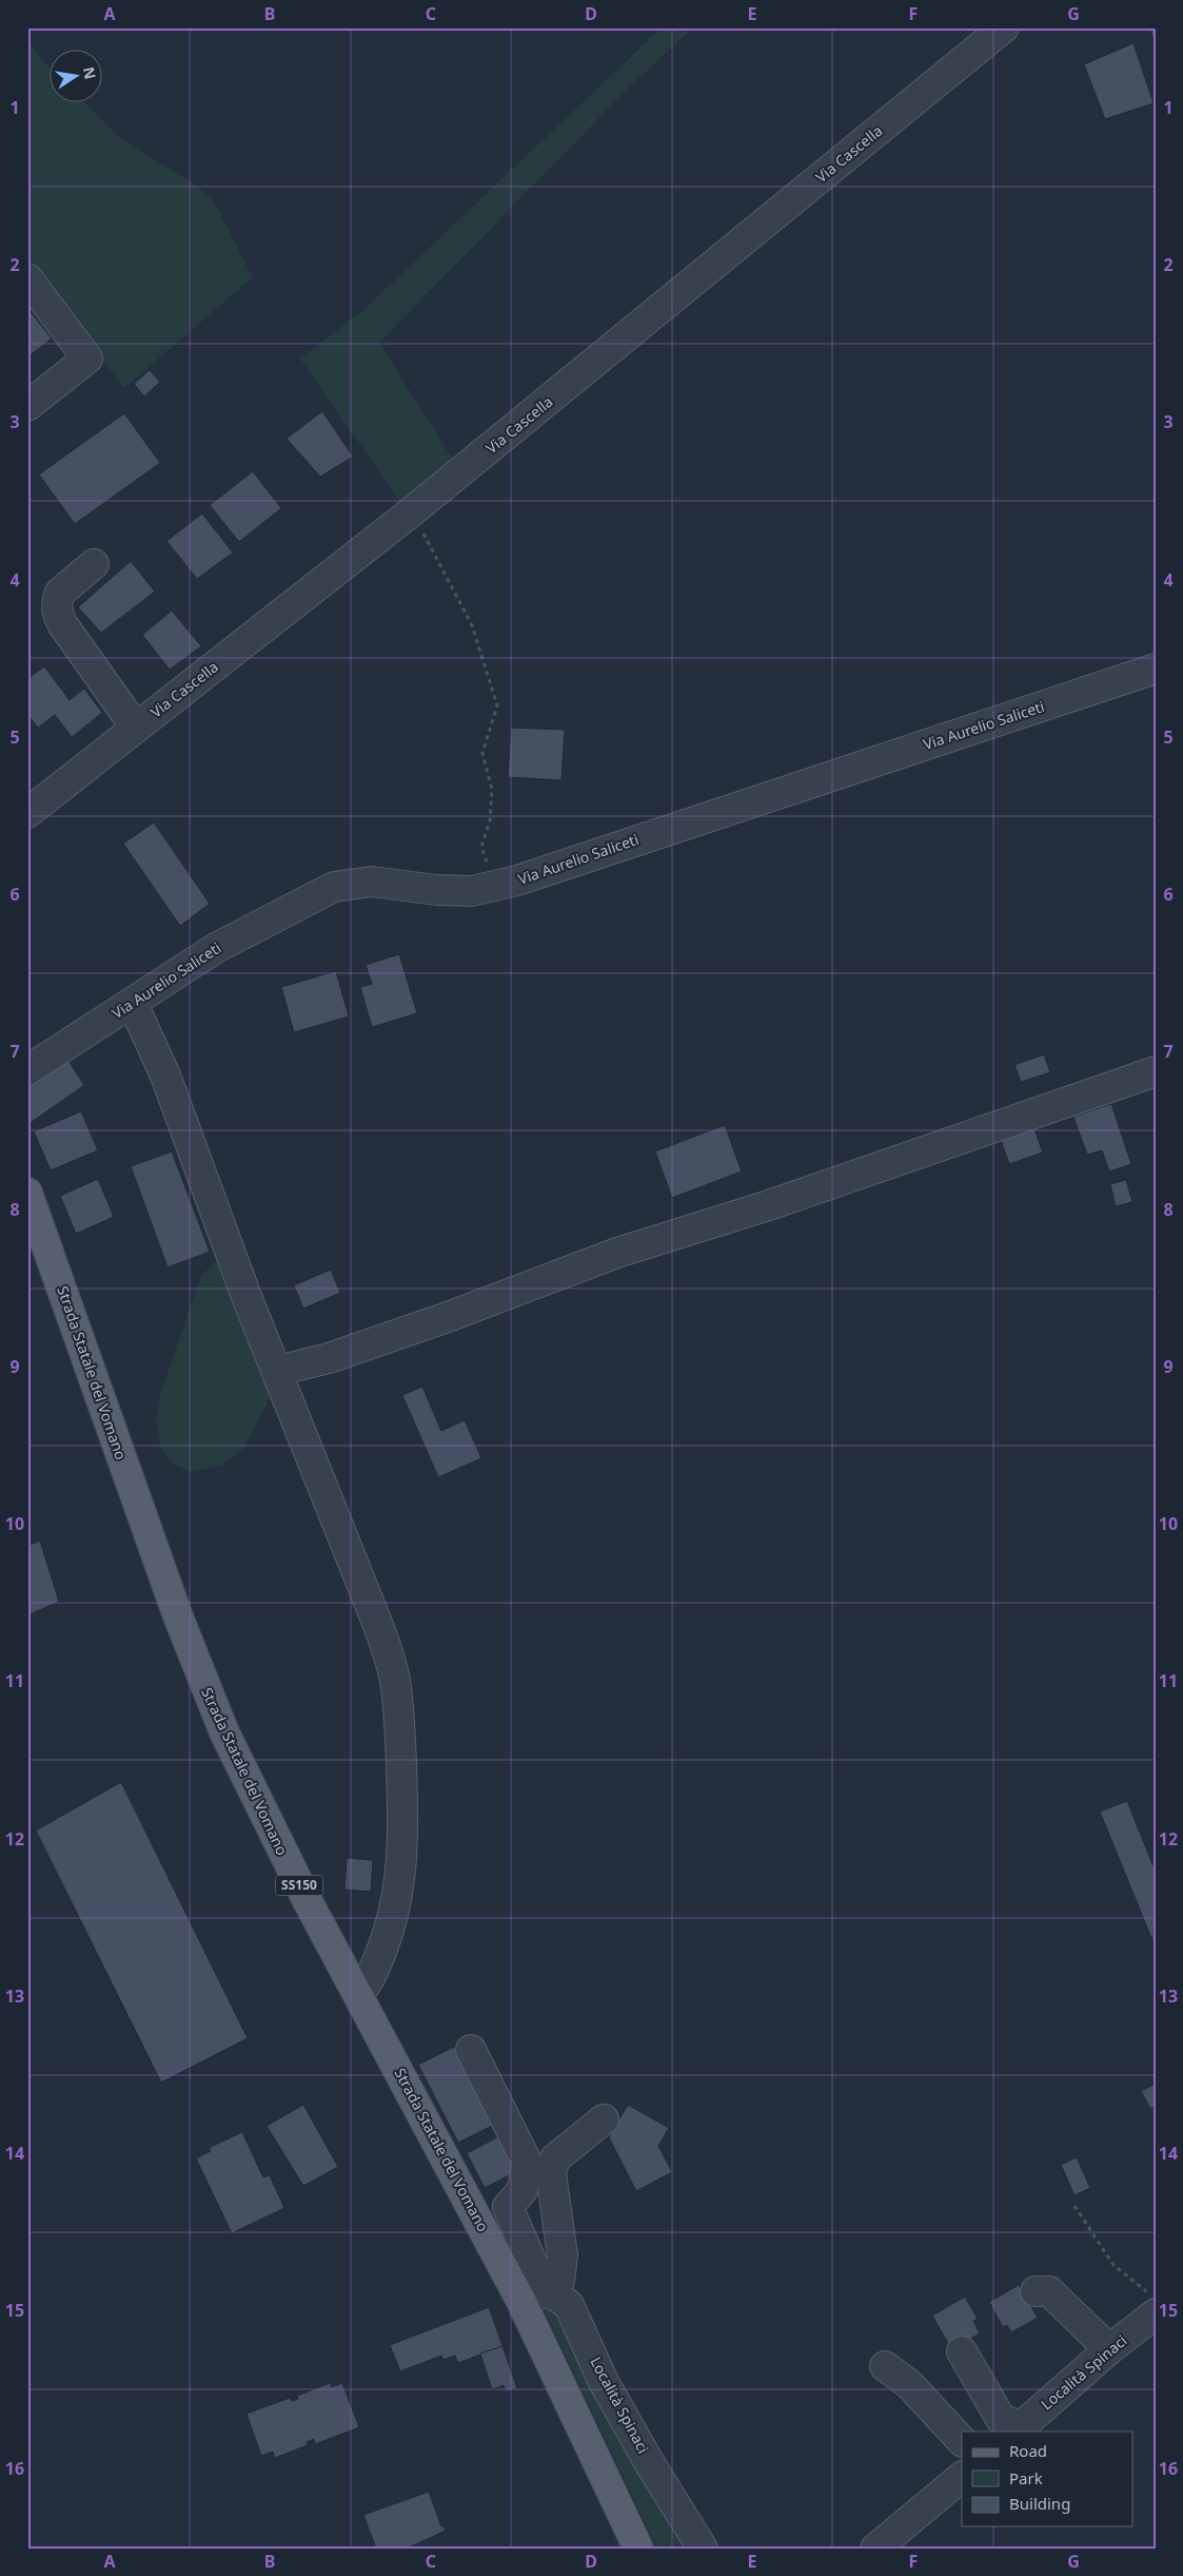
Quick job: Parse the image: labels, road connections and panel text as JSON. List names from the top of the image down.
{
  "streets": {
    "main road": ["Strada Statale del Vomano", "SS150"],
    "street": ["Via Cascella", "Via Aurelio Saliceti", "Località Spinaci"]
  },
  "crossings": [
    ["Strada Statale del Vomano", "Località Spinaci"]
  ],
  "legend": ["Road", "Park", "Building"],
  "north": "right",
  "grid": {
    "columns": [
      "A",
      "B",
      "C",
      "D",
      "E",
      "F",
      "G"
    ],
    "rows": [
      "1",
      "2",
      "3",
      "4",
      "5",
      "6",
      "7",
      "8",
      "9",
      "10",
      "11",
      "12",
      "13",
      "14",
      "15",
      "16"
    ]
  }
}
